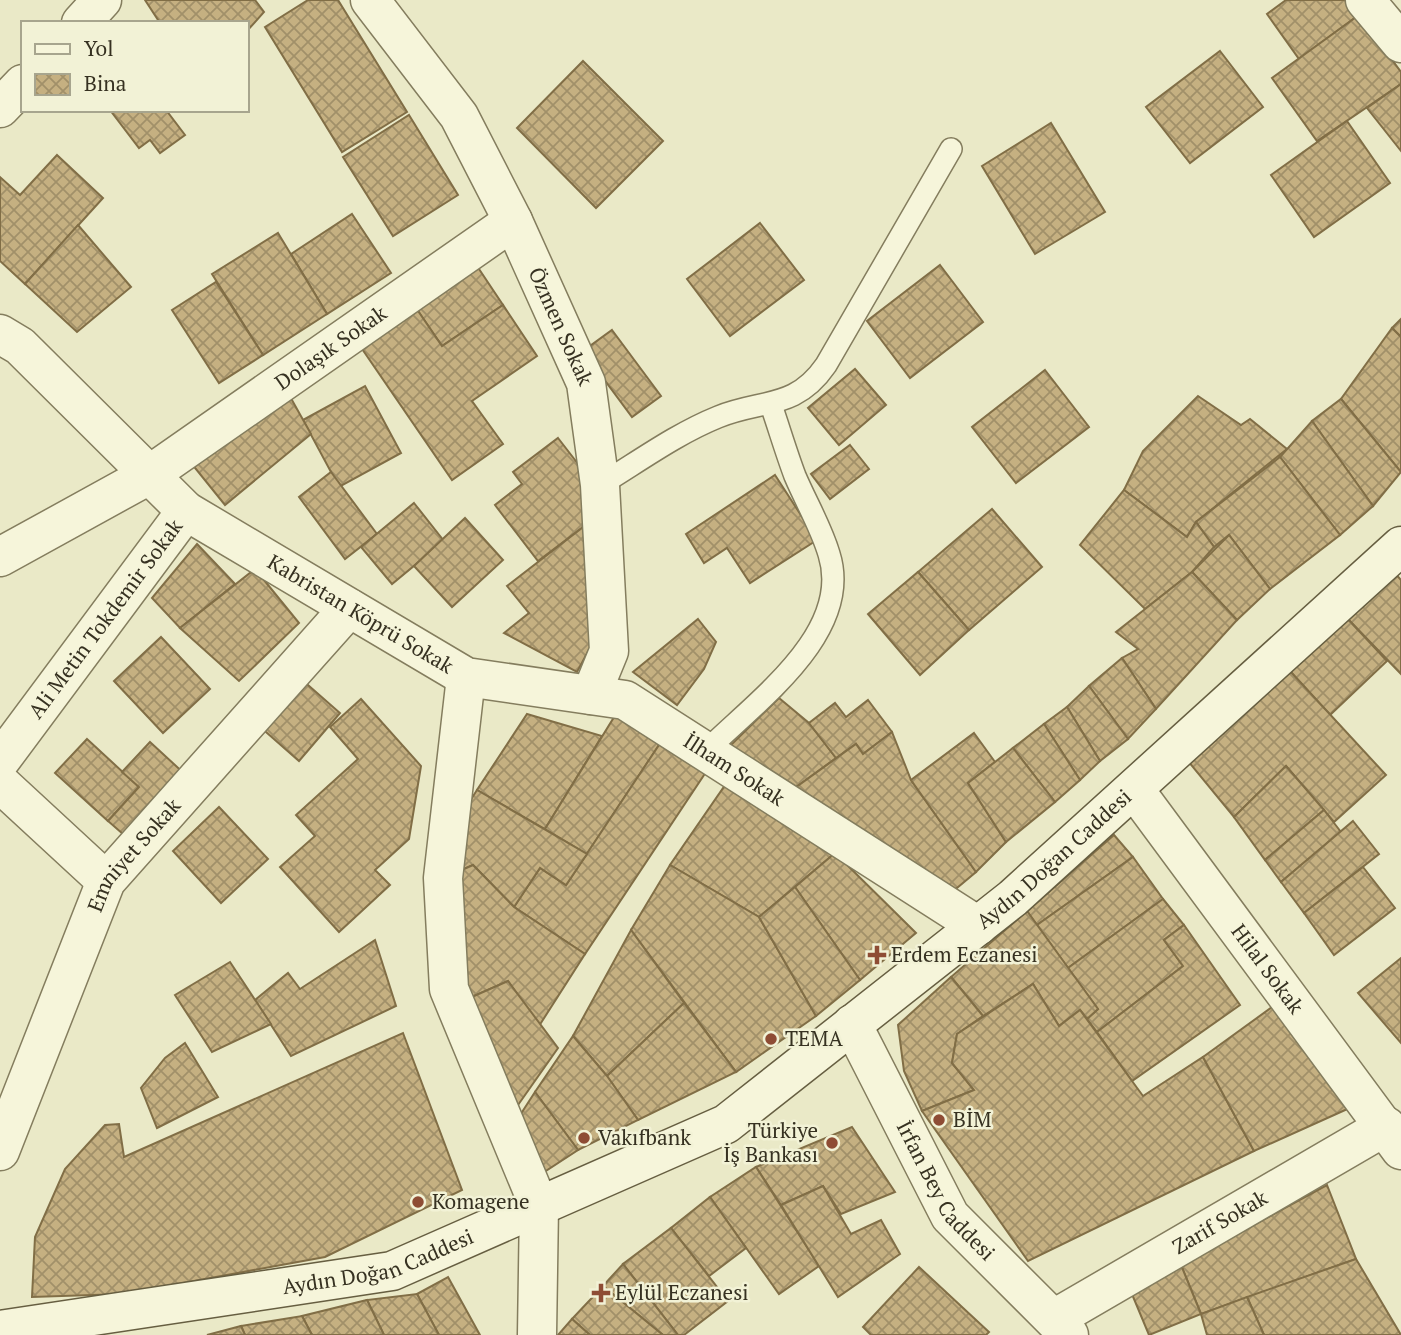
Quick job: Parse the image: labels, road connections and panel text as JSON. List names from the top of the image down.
{
  "streets": {
    "street": [
      "Özmen Sokak",
      "Dolaşık Sokak",
      "Kabristan Köprü Sokak",
      "Ali Metin Tokdemir Sokak",
      "İlham Sokak",
      "Emniyet Sokak",
      "Aydın Doğan Caddesi",
      "Hilal Sokak",
      "İrfan Bey Caddesi",
      "Zarif Sokak"
    ]
  },
  "crossings": [
    ["Özmen Sokak", "Dolaşık Sokak"],
    ["Özmen Sokak", "İlham Sokak"],
    ["Dolaşık Sokak", "Kabristan Köprü Sokak"],
    ["Kabristan Köprü Sokak", "Ali Metin Tokdemir Sokak"],
    ["Kabristan Köprü Sokak", "İlham Sokak"],
    ["Kabristan Köprü Sokak", "Emniyet Sokak"],
    ["Kabristan Köprü Sokak", "Aydın Doğan Caddesi"],
    ["İlham Sokak", "Aydın Doğan Caddesi"],
    ["Aydın Doğan Caddesi", "Hilal Sokak"],
    ["Aydın Doğan Caddesi", "İrfan Bey Caddesi"],
    ["Hilal Sokak", "Zarif Sokak"],
    ["İrfan Bey Caddesi", "Zarif Sokak"]
  ],
  "places": {
    "health": ["Erdem Eczanesi", "Eylül Eczanesi"],
    "other": [
      "TEMA",
      "BİM",
      "Vakıfbank",
      "Türkiye İş Bankası",
      "Komagene"
    ]
  },
  "legend": ["Yol", "Bina"]
}
